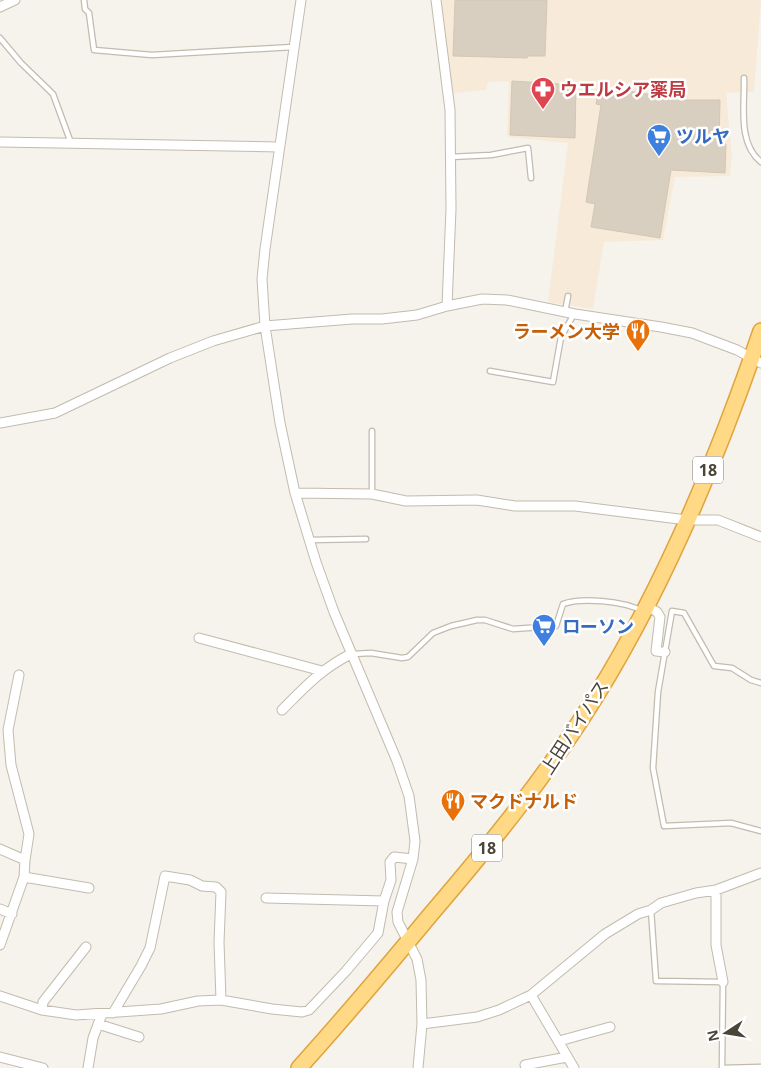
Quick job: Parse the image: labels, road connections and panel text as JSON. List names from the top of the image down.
{
  "streets": {
    "highway": ["18", "上田バイパス"]
  },
  "places": {
    "pharmacy": ["ウエルシア薬局"],
    "supermarket": ["ツルヤ", "ローソン"],
    "restaurant": ["ラーメン大学", "マクドナルド"]
  },
  "north": "left"
}
